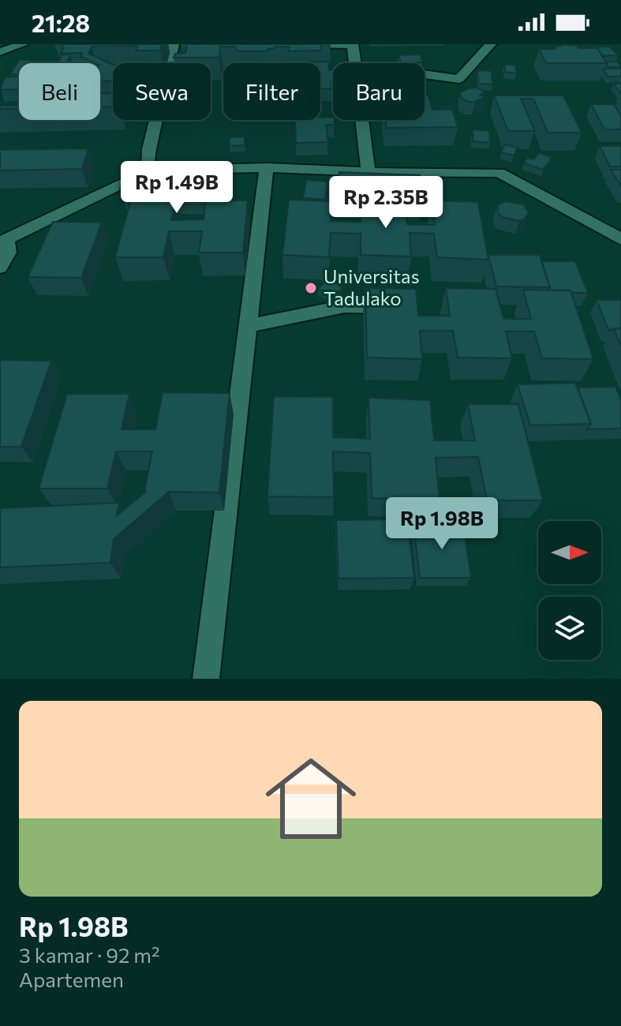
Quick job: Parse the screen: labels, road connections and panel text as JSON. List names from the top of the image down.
{
  "places": ["Universitas Tadulako"],
  "north": "right",
  "page": {
    "status": "21:28",
    "chip": [
      "Beli",
      "Sewa",
      "Filter",
      "Baru"
    ],
    "price": ["Rp 1.49B", "Rp 2.35B", "Rp 1.98B"],
    "list": [
      {
        "name": "Rp 1.98B",
        "note": "3 kamar · 92 m² · Apartemen"
      }
    ]
  }
}
